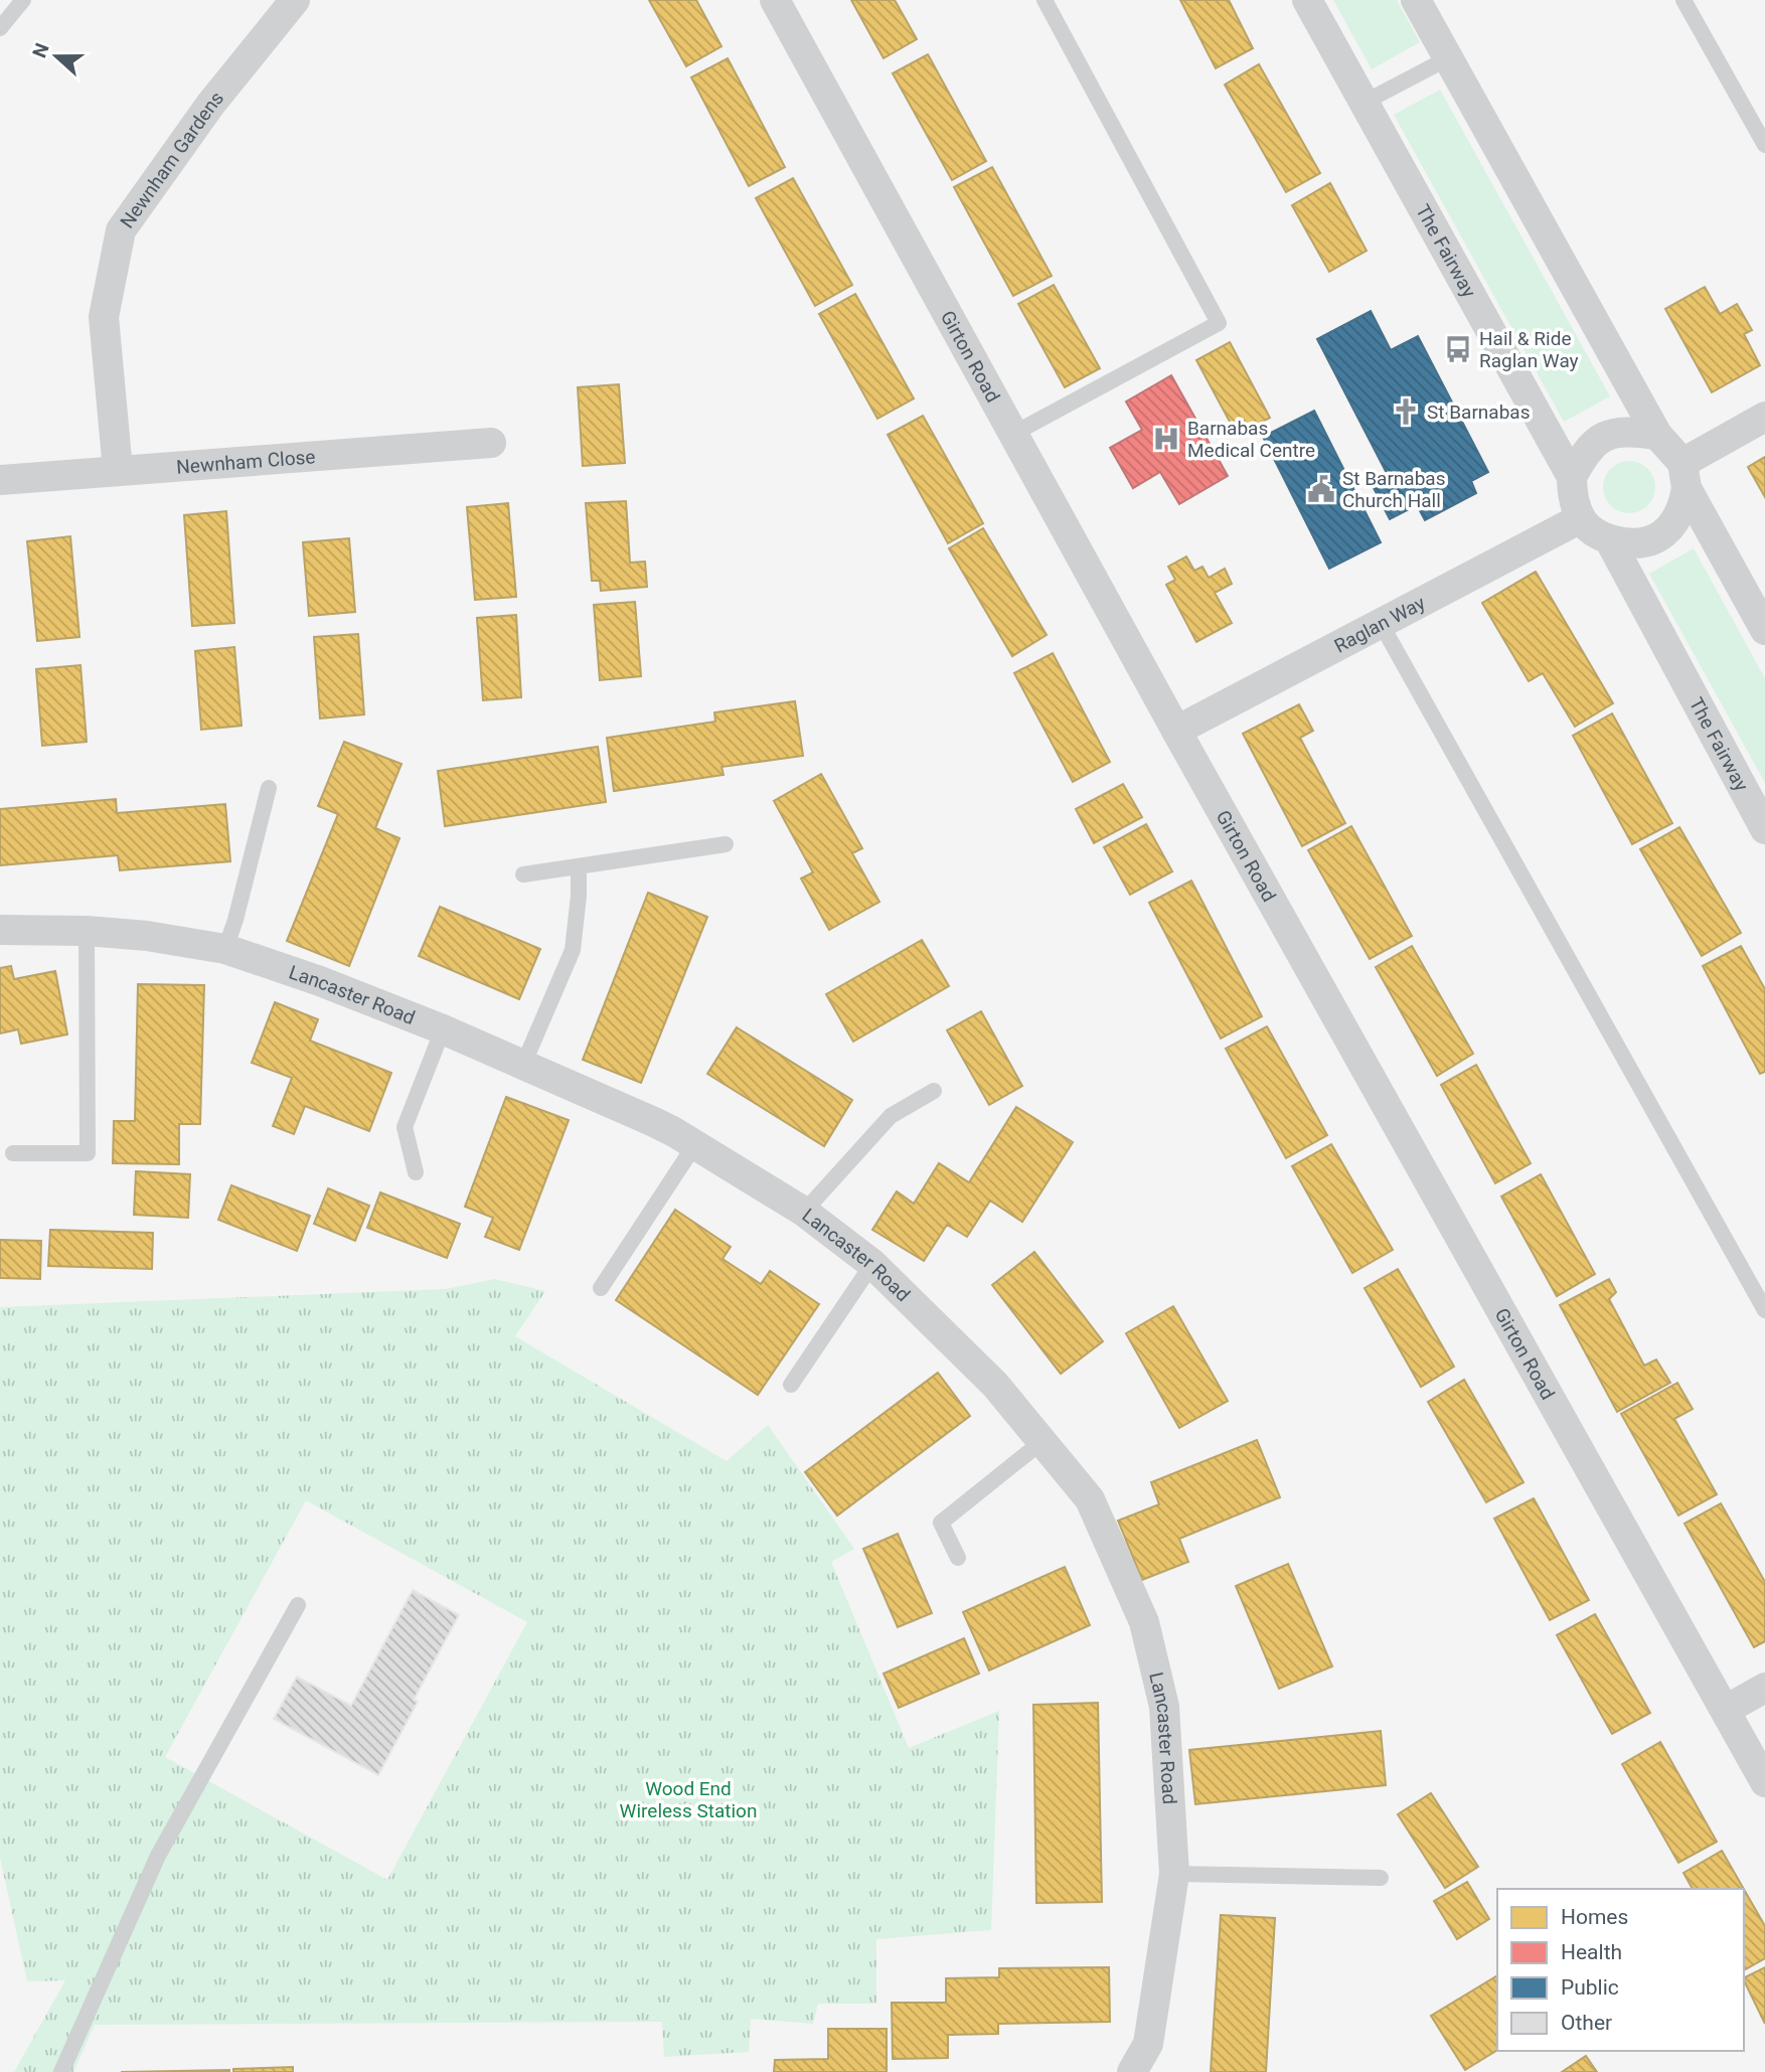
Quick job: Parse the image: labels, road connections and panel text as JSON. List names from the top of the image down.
{
  "streets": {
    "street": [
      "Newnham Gardens",
      "The Fairway",
      "Girton Road",
      "Newnham Close",
      "Raglan Way",
      "Lancaster Road"
    ]
  },
  "crossings": [
    ["Newnham Gardens", "Newnham Close"],
    ["The Fairway", "Raglan Way"],
    ["Girton Road", "Raglan Way"]
  ],
  "parks": ["Wood End Wireless Station"],
  "places": {
    "bus stop": ["Hail & Ride Raglan Way"],
    "church": ["St Barnabas"],
    "hospital": ["Barnabas Medical Centre"],
    "public building": ["St Barnabas Church Hall"]
  },
  "legend": [
    "Homes",
    "Health",
    "Public",
    "Other"
  ],
  "north": "left"
}
